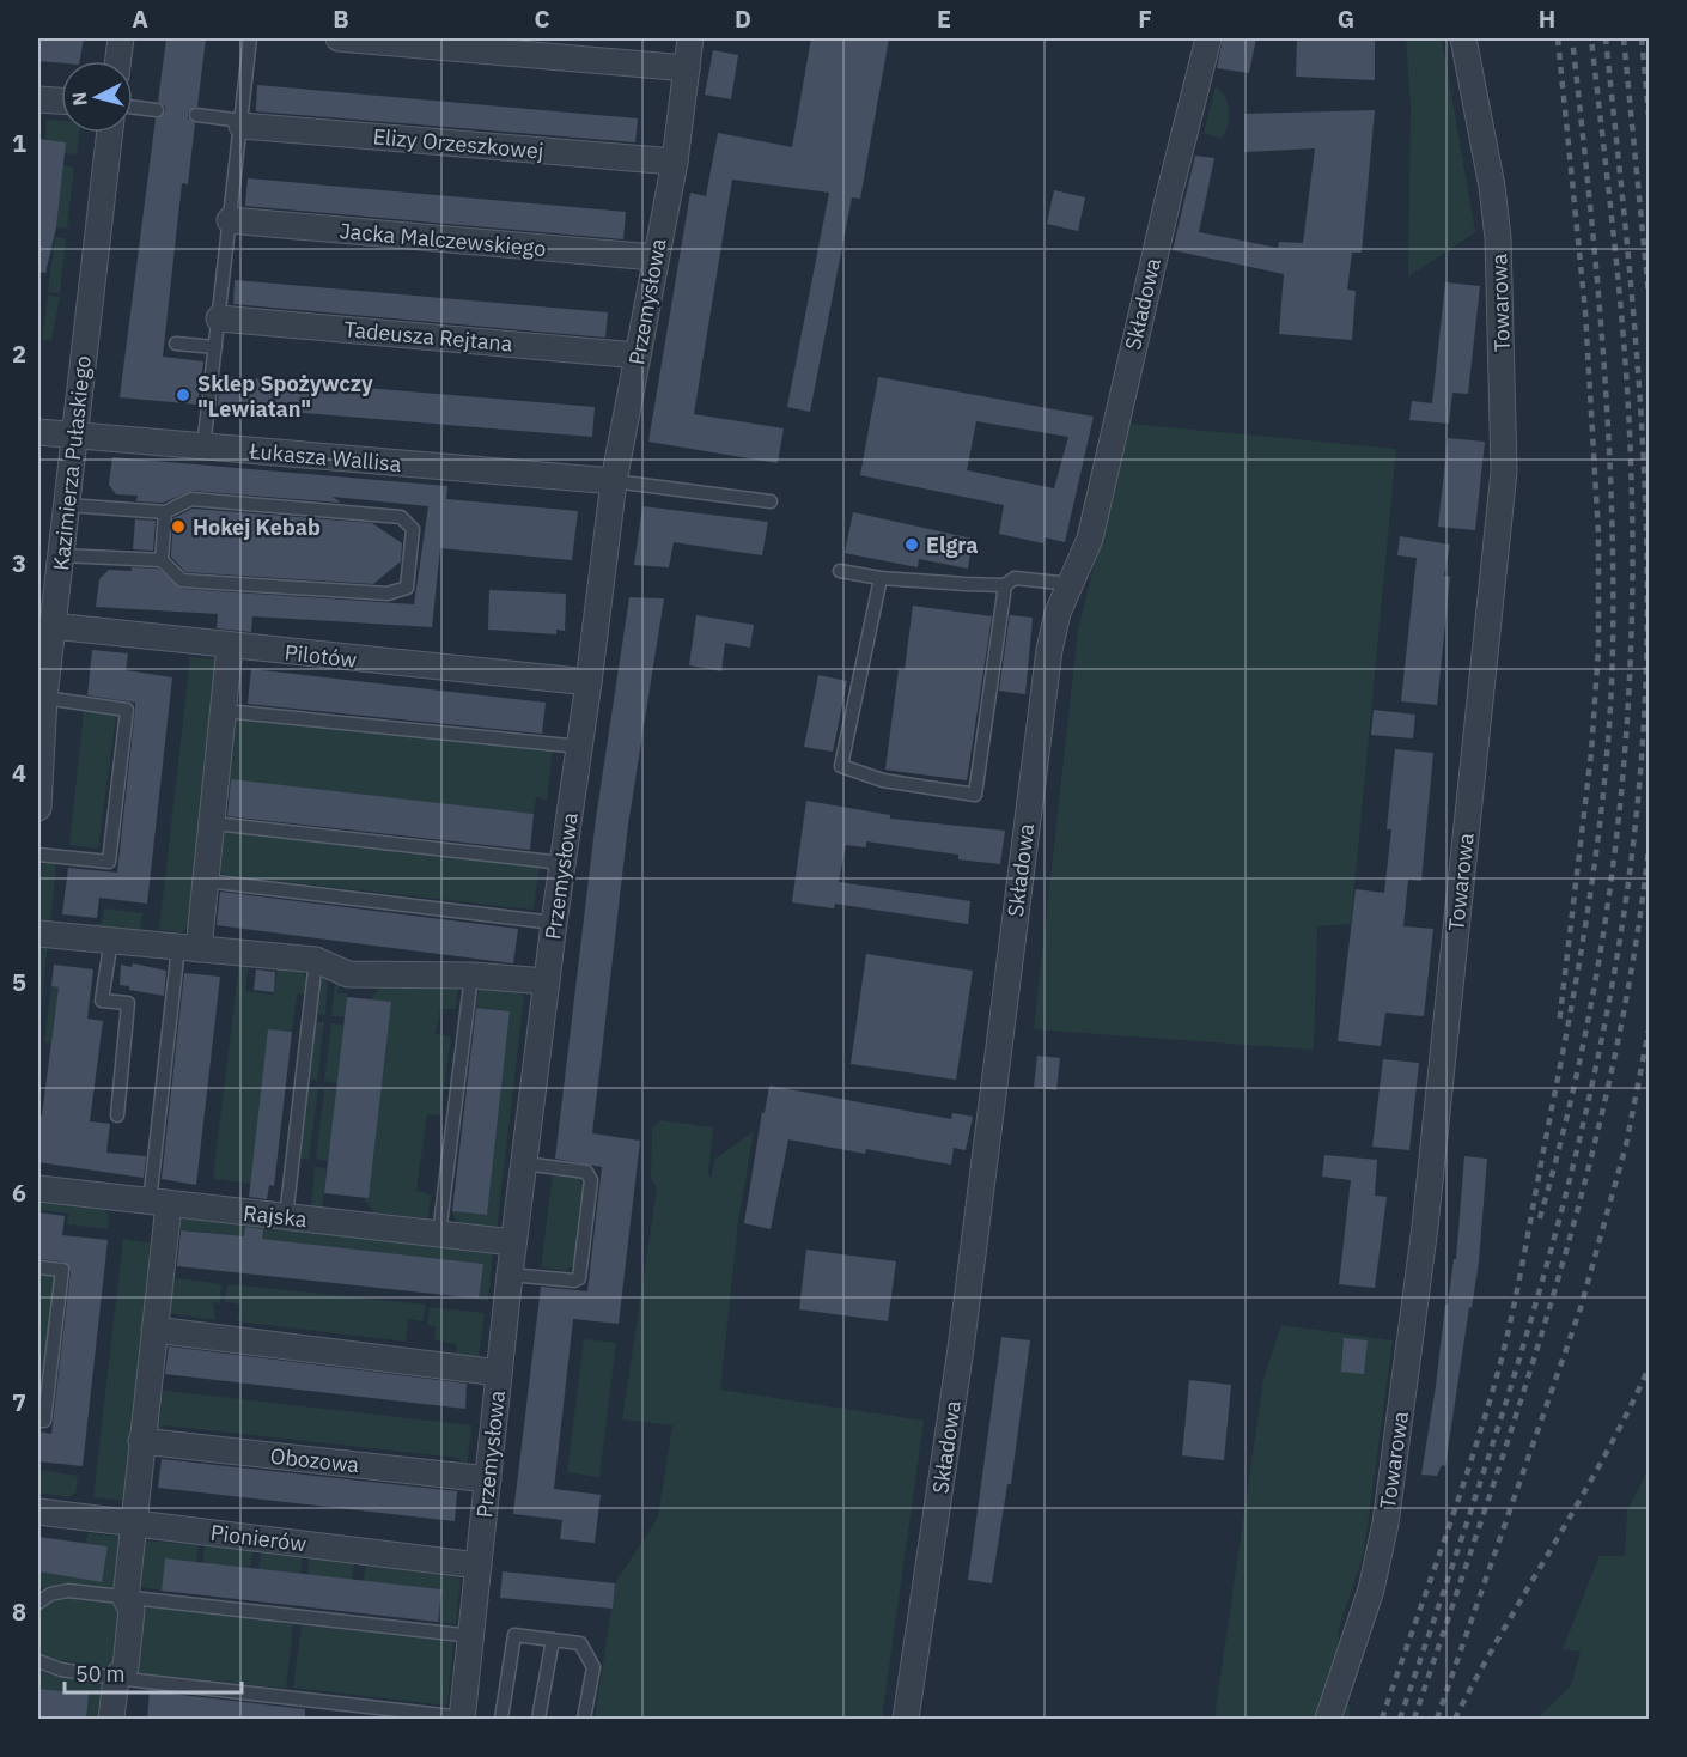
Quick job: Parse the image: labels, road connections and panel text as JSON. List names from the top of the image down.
{
  "streets": {
    "street": [
      "Elizy Orzeszkowej",
      "Jacka Malczewskiego",
      "Przemysłowa",
      "Towarowa",
      "Składowa",
      "Tadeusza Rejtana",
      "Łukasza Wallisa",
      "Kazimierza Pułaskiego",
      "Pilotów",
      "Rajska",
      "Obozowa",
      "Pionierów"
    ]
  },
  "crossings": [
    ["Elizy Orzeszkowej", "Przemysłowa"],
    ["Jacka Malczewskiego", "Przemysłowa"],
    ["Przemysłowa", "Tadeusza Rejtana"],
    ["Przemysłowa", "Łukasza Wallisa"],
    ["Przemysłowa", "Pilotów"],
    ["Przemysłowa", "Rajska"],
    ["Przemysłowa", "Obozowa"],
    ["Przemysłowa", "Pionierów"],
    ["Łukasza Wallisa", "Kazimierza Pułaskiego"],
    ["Kazimierza Pułaskiego", "Pilotów"]
  ],
  "places": ["Sklep Spożywczy \"Lewiatan\"", "Hokej Kebab", "Elgra"],
  "scale_bar": "50 m",
  "north": "left",
  "grid": {
    "columns": [
      "A",
      "B",
      "C",
      "D",
      "E",
      "F",
      "G",
      "H"
    ],
    "rows": [
      "1",
      "2",
      "3",
      "4",
      "5",
      "6",
      "7",
      "8"
    ]
  }
}
